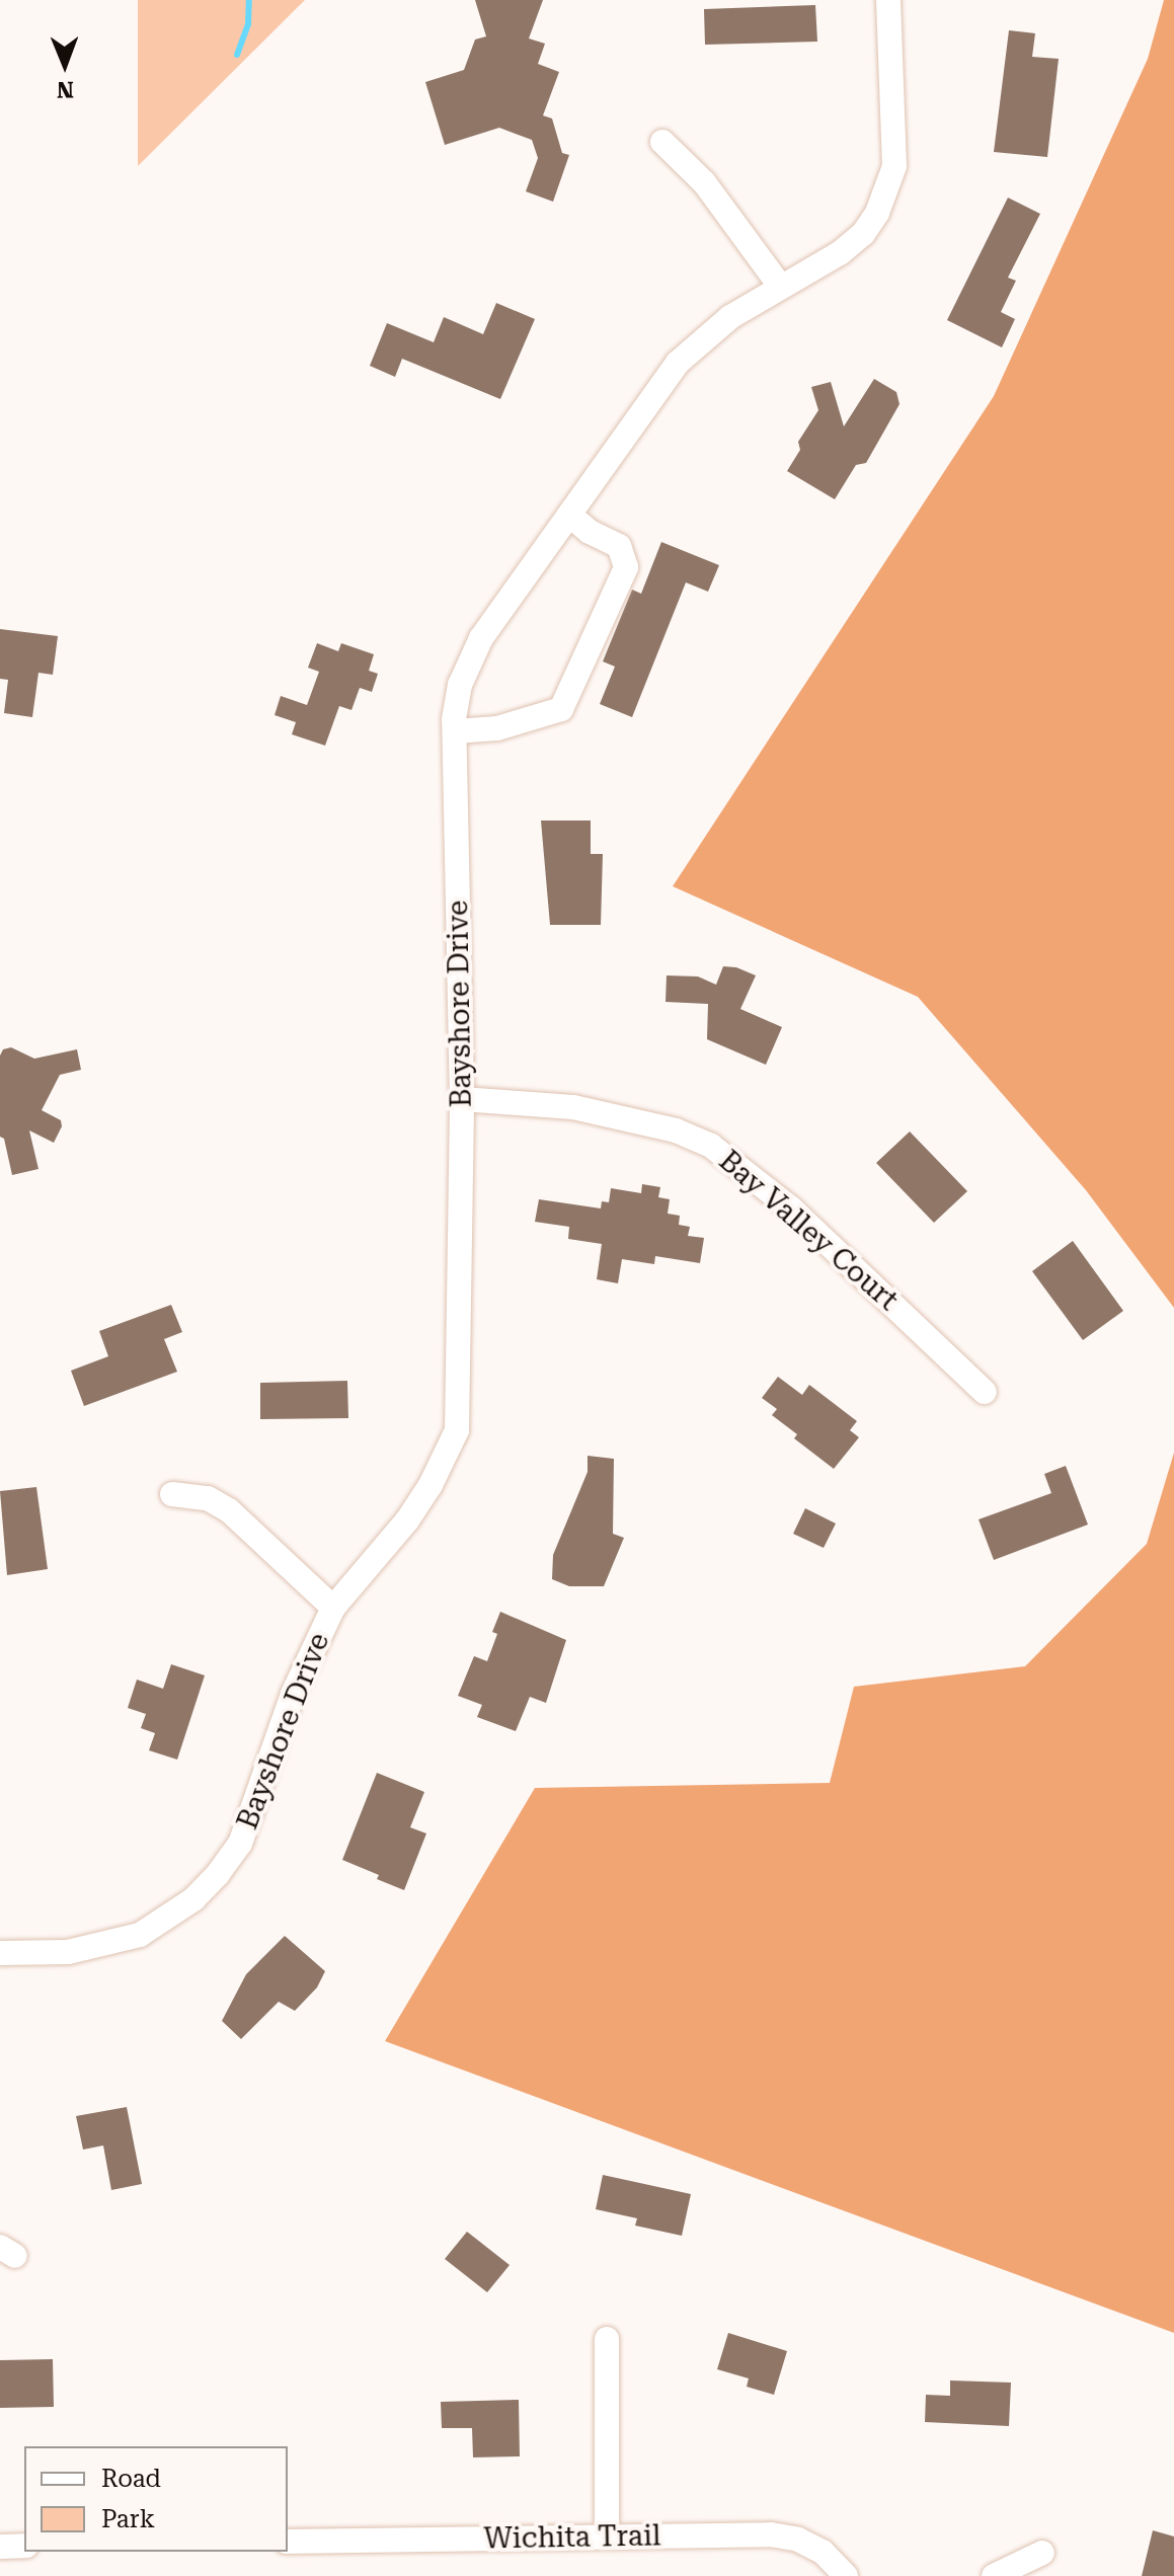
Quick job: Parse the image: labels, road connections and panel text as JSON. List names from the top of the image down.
{
  "streets": {
    "street": ["Bayshore Drive", "Bay Valley Court", "Wichita Trail"]
  },
  "crossings": [
    ["Bayshore Drive", "Bay Valley Court"]
  ],
  "legend": ["Road", "Park"],
  "north": "bottom"
}
